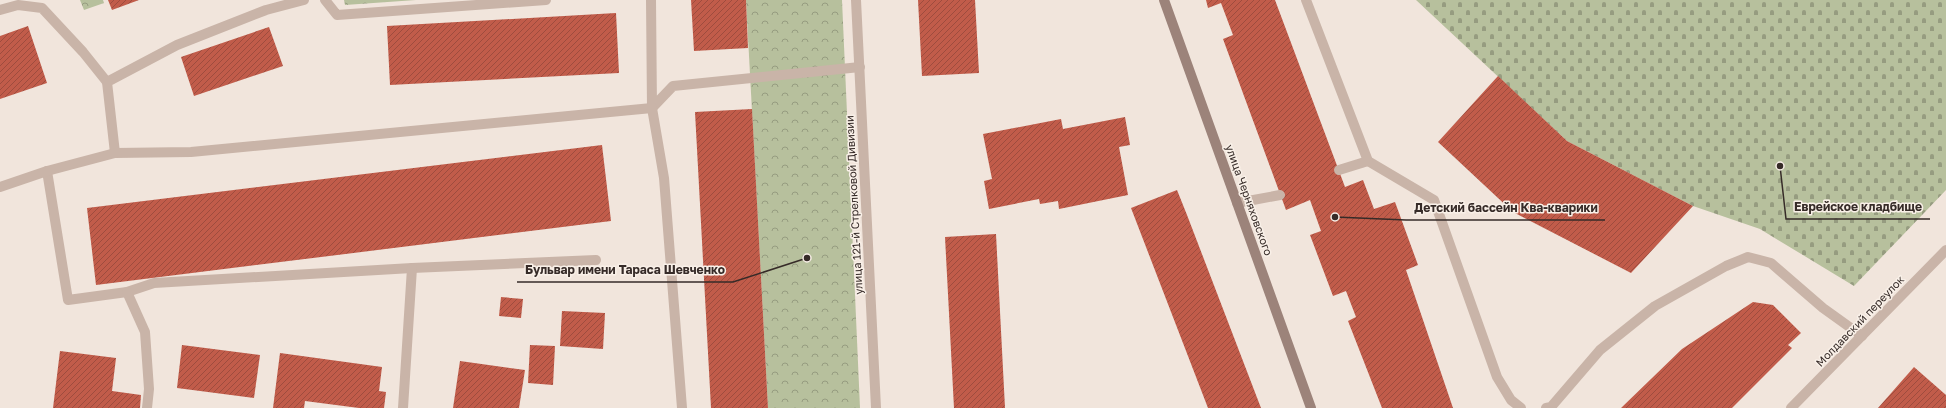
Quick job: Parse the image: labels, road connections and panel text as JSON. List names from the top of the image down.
{
  "streets": {
    "street": ["улица Черняховского", "улица 121-й Стрелковой Дивизии", "Молдавский переулок"]
  },
  "places": ["Еврейское кладбище", "Детский бассейн Ква-кварики", "Бульвар имени Тараса Шевченко"]
}
